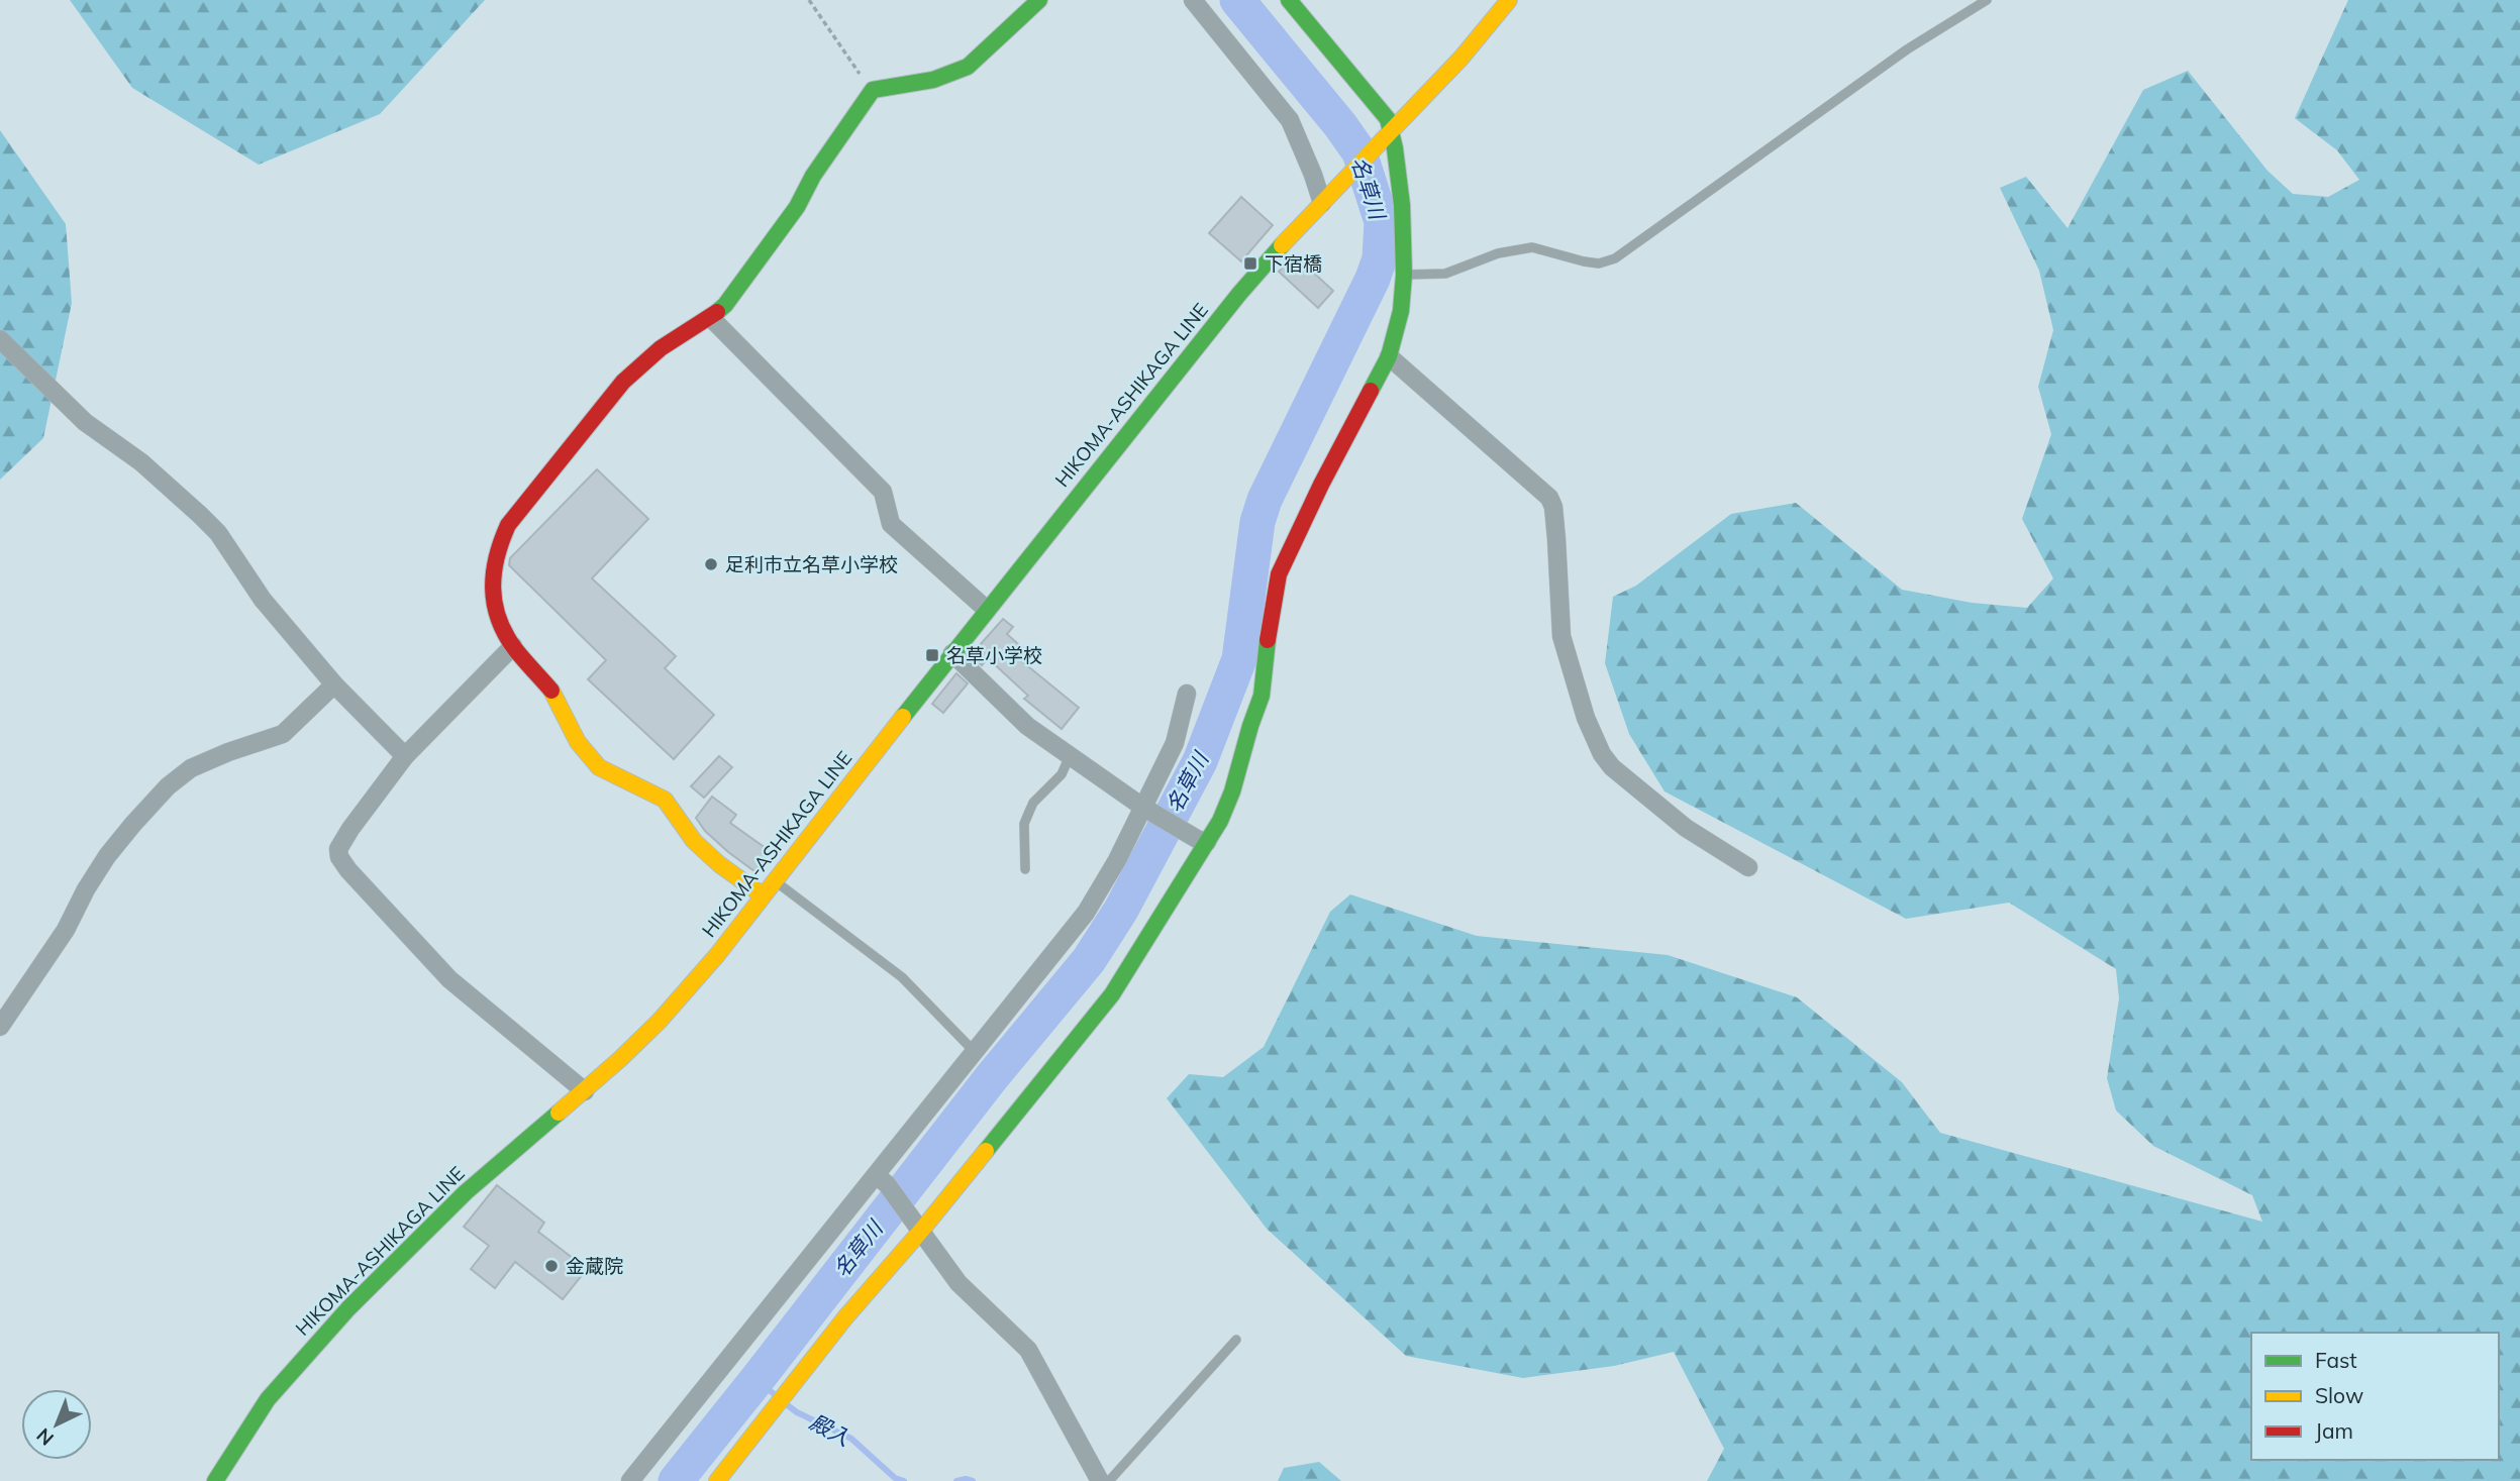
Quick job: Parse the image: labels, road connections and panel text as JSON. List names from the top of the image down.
{
  "streets": {
    "street": ["HIKOMA-ASHIKAGA LINE"]
  },
  "water": ["名草川", "殿入"],
  "places": {
    "transit": ["下宿橋", "名草小学校"],
    "other": ["足利市立名草小学校", "金蔵院"]
  },
  "legend": ["Fast", "Slow", "Jam"],
  "north": "bottom left"
}
